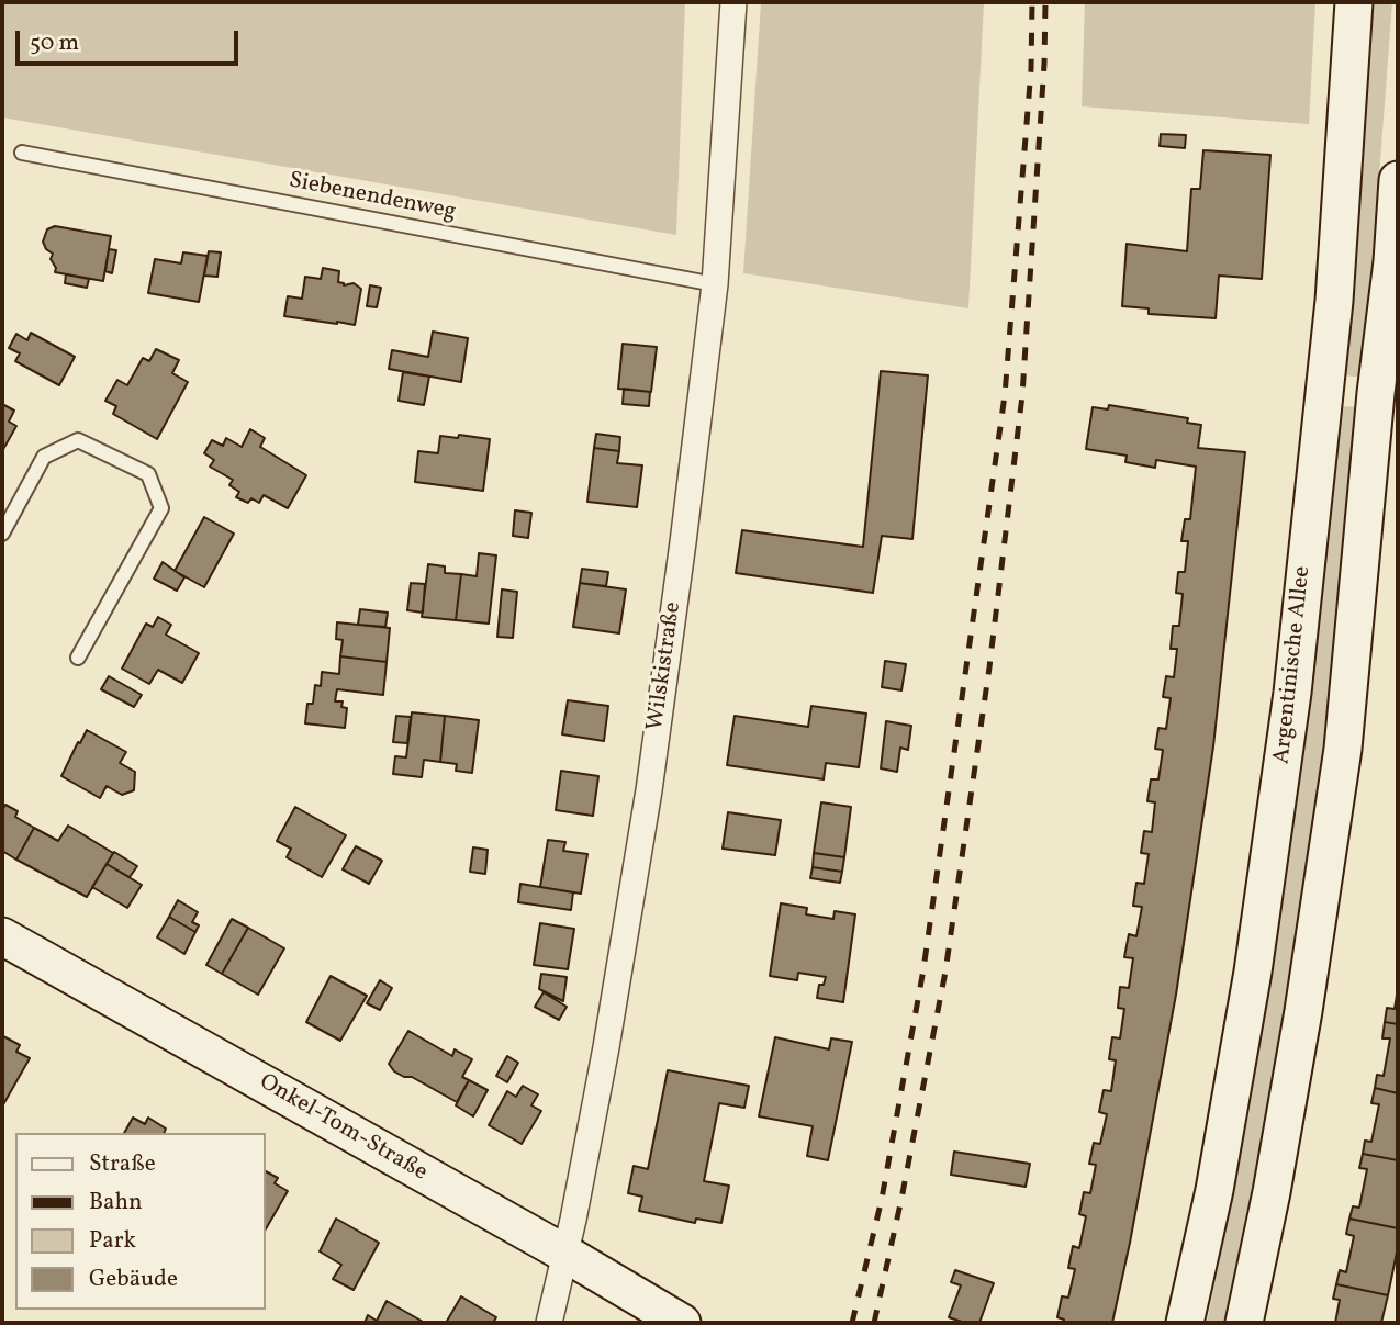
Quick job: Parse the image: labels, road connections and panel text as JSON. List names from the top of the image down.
{
  "streets": {
    "main road": ["Argentinische Allee", "Onkel-Tom-Straße"],
    "street": ["Wilskistraße"],
    "lane": ["Siebenendenweg"]
  },
  "crossings": [
    ["Siebenendenweg", "Wilskistraße"],
    ["Wilskistraße", "Onkel-Tom-Straße"]
  ],
  "legend": [
    "Straße",
    "Bahn",
    "Park",
    "Gebäude"
  ],
  "scale_bar": "50 m"
}
